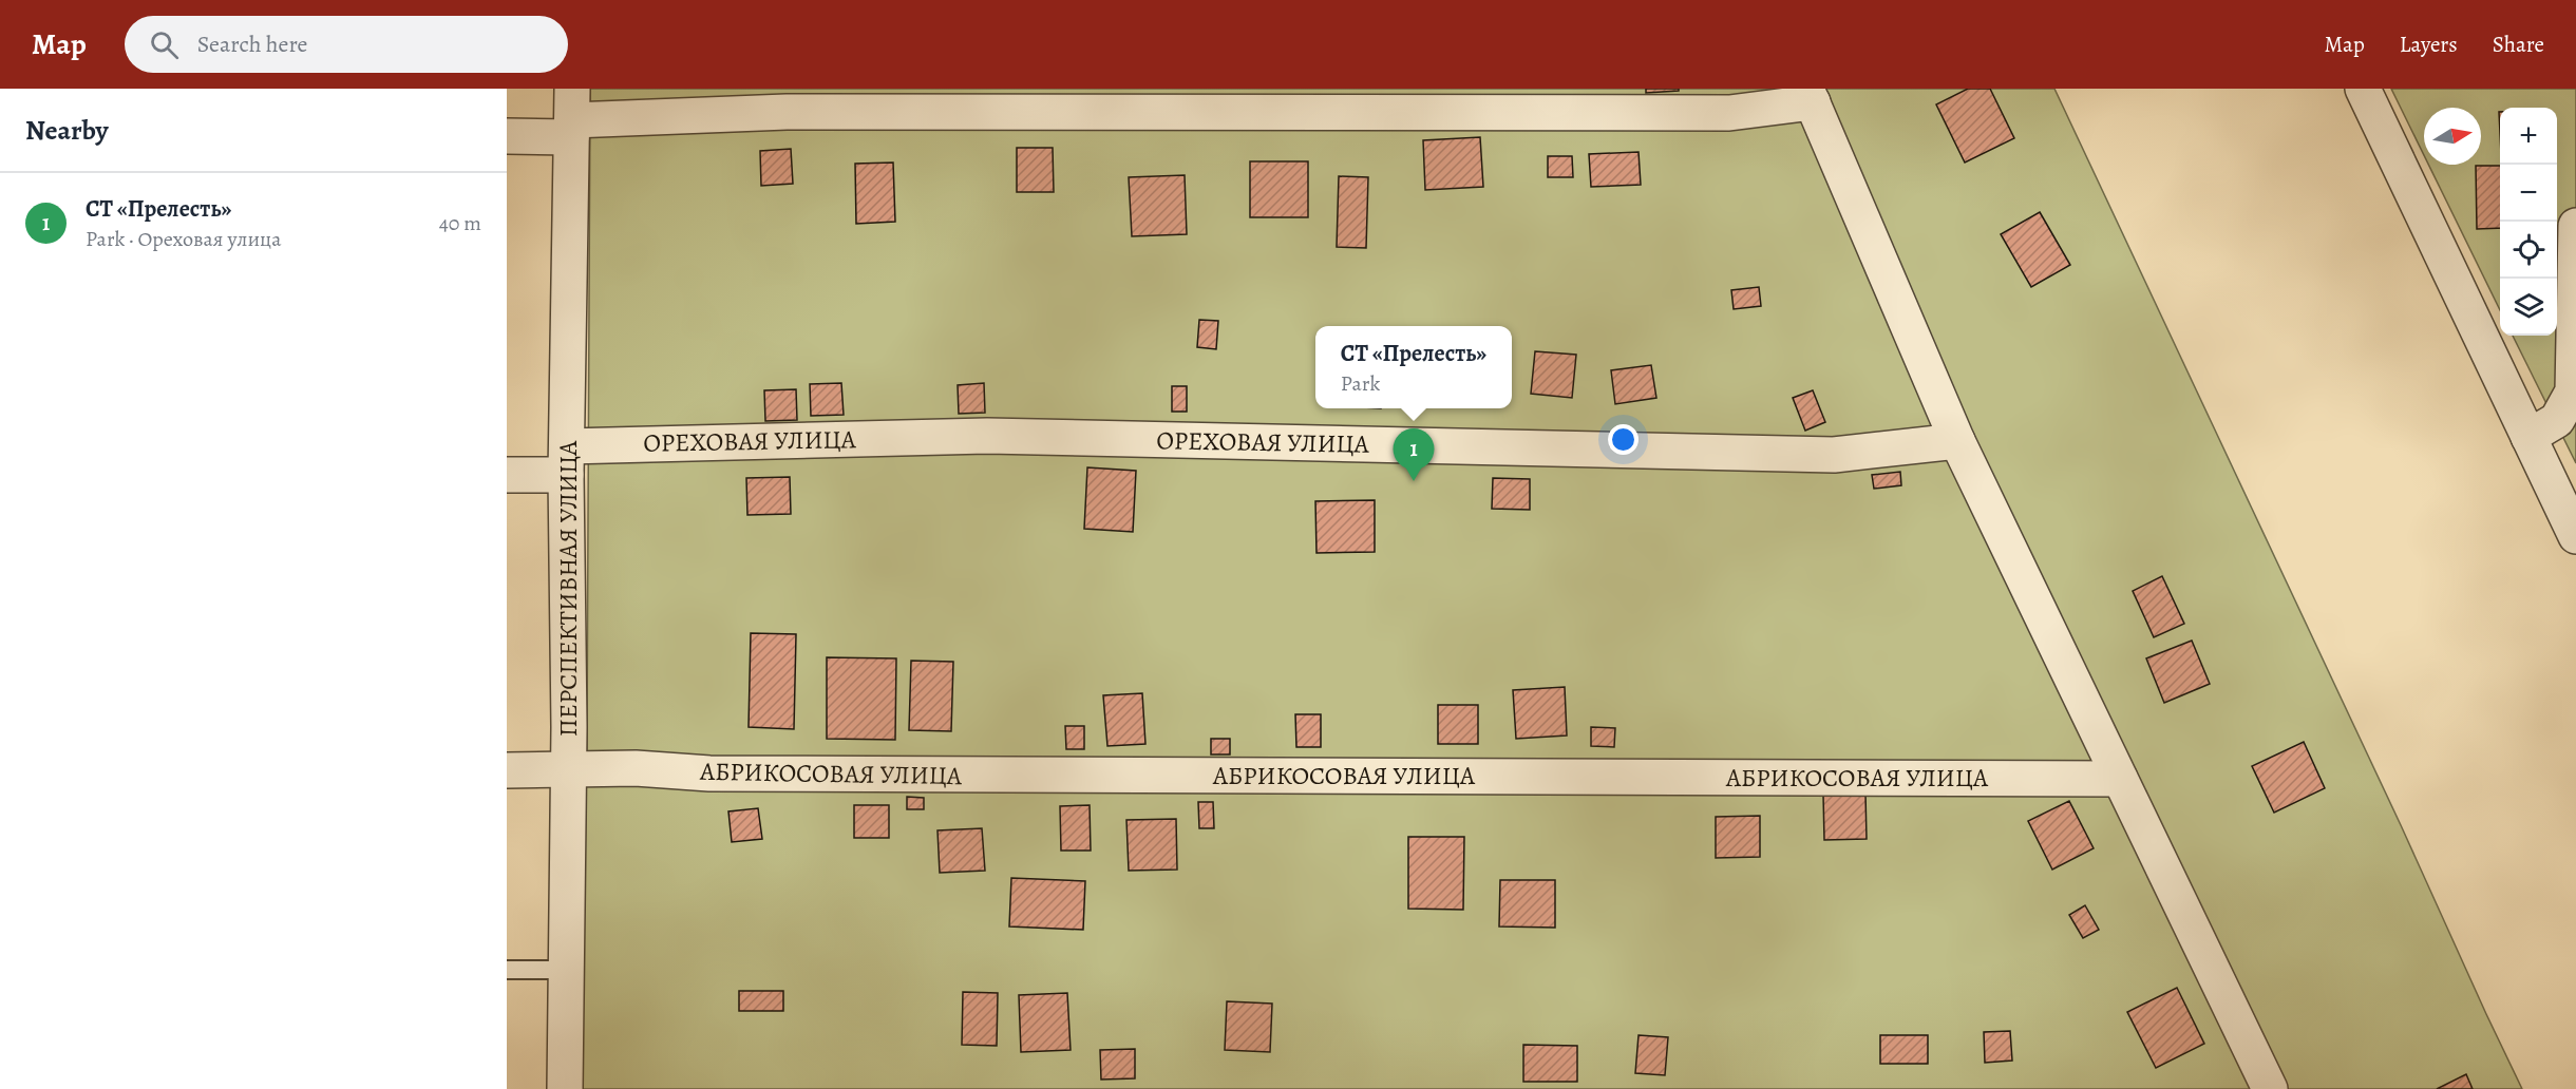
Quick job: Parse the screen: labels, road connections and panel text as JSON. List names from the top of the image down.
{
  "streets": {
    "street": ["ОРЕХОВАЯ УЛИЦА", "ПЕРСПЕКТИВНАЯ УЛИЦА", "АБРИКОСОВАЯ УЛИЦА"]
  },
  "crossings": [
    ["ОРЕХОВАЯ УЛИЦА", "ПЕРСПЕКТИВНАЯ УЛИЦА"],
    ["ПЕРСПЕКТИВНАЯ УЛИЦА", "АБРИКОСОВАЯ УЛИЦА"]
  ],
  "north": "right",
  "page": {
    "header": "Map",
    "search": "Search here",
    "nav": ["Map", "Layers", "Share"],
    "heading": "Nearby",
    "map_buttons": ["+", "−"],
    "list": [
      {
        "mark": "1",
        "name": "СТ «Прелесть»",
        "note": "Park · Ореховая улица",
        "value": "40 m"
      }
    ],
    "popup": ["СТ «Прелесть»", "Park"],
    "pins": "1"
  }
}
